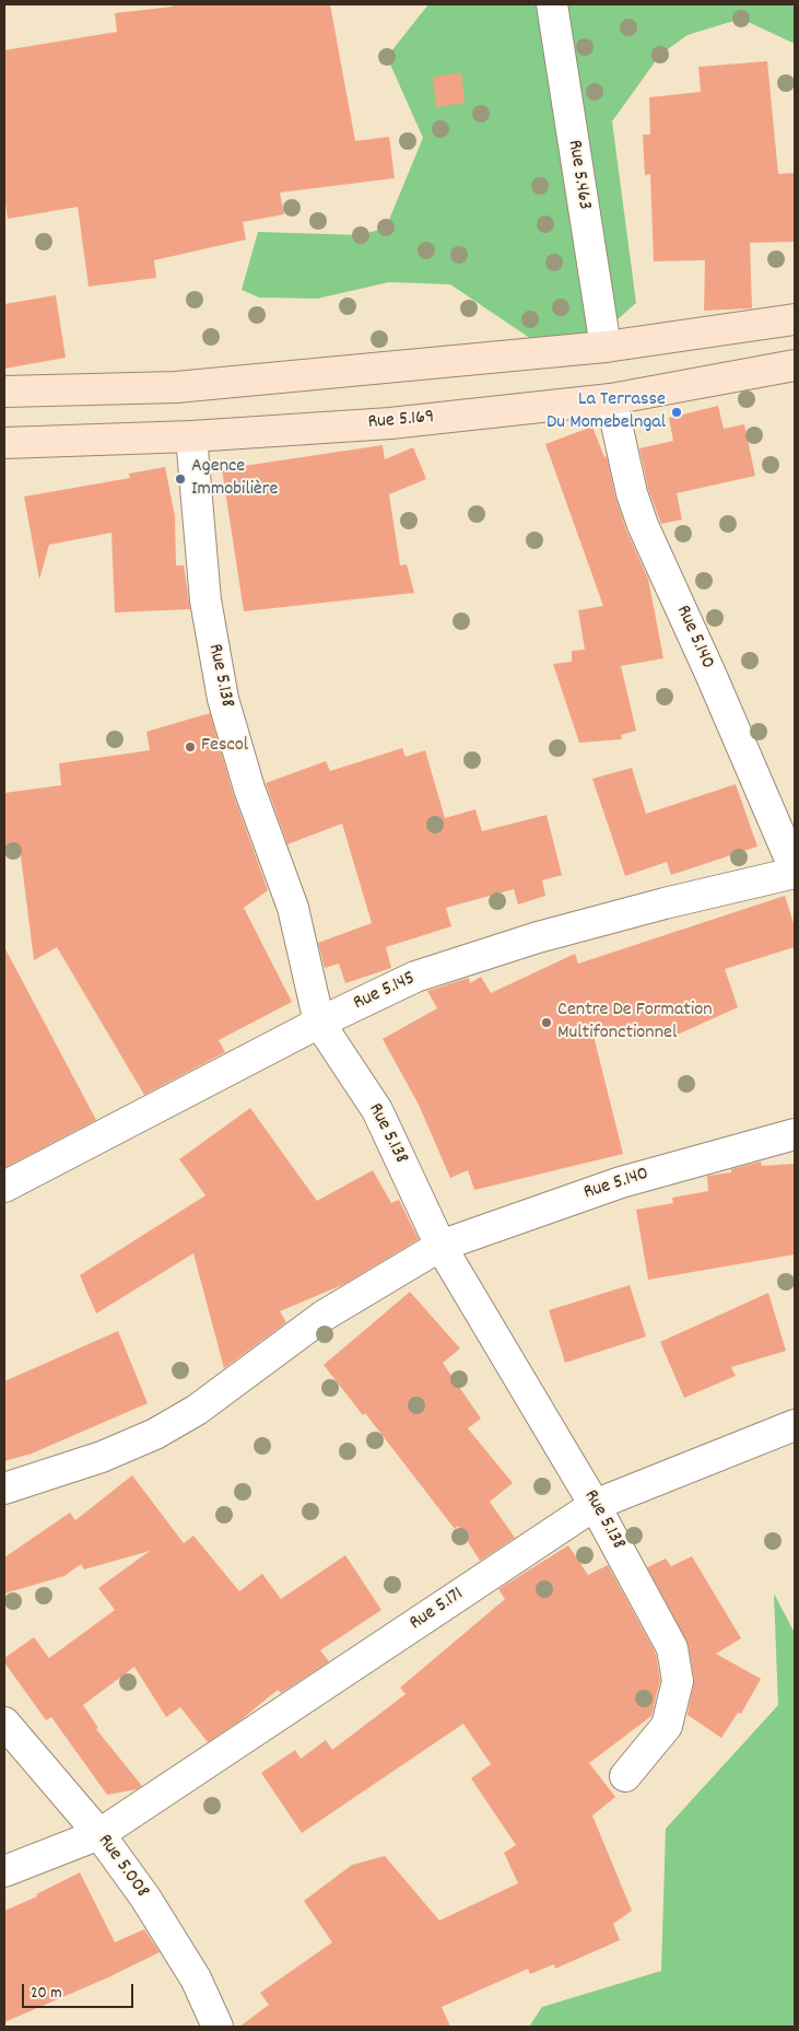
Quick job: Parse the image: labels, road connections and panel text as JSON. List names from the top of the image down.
{
  "streets": {
    "main road": ["Rue 5.169"],
    "street": [
      "Rue 5.463",
      "Rue 5.140",
      "Rue 5.138",
      "Rue 5.145",
      "Rue 5.171",
      "Rue 5.008"
    ]
  },
  "crossings": [
    ["Rue 5.169", "Rue 5.140"],
    ["Rue 5.169", "Rue 5.138"],
    ["Rue 5.140", "Rue 5.138"],
    ["Rue 5.140", "Rue 5.145"],
    ["Rue 5.138", "Rue 5.145"],
    ["Rue 5.138", "Rue 5.171"],
    ["Rue 5.171", "Rue 5.008"]
  ],
  "places": [
    "La Terrasse Du Momebelngal",
    "Agence Immobilière",
    "Fescol",
    "Centre De Formation Multifonctionnel"
  ],
  "scale_bar": "20 m"
}
